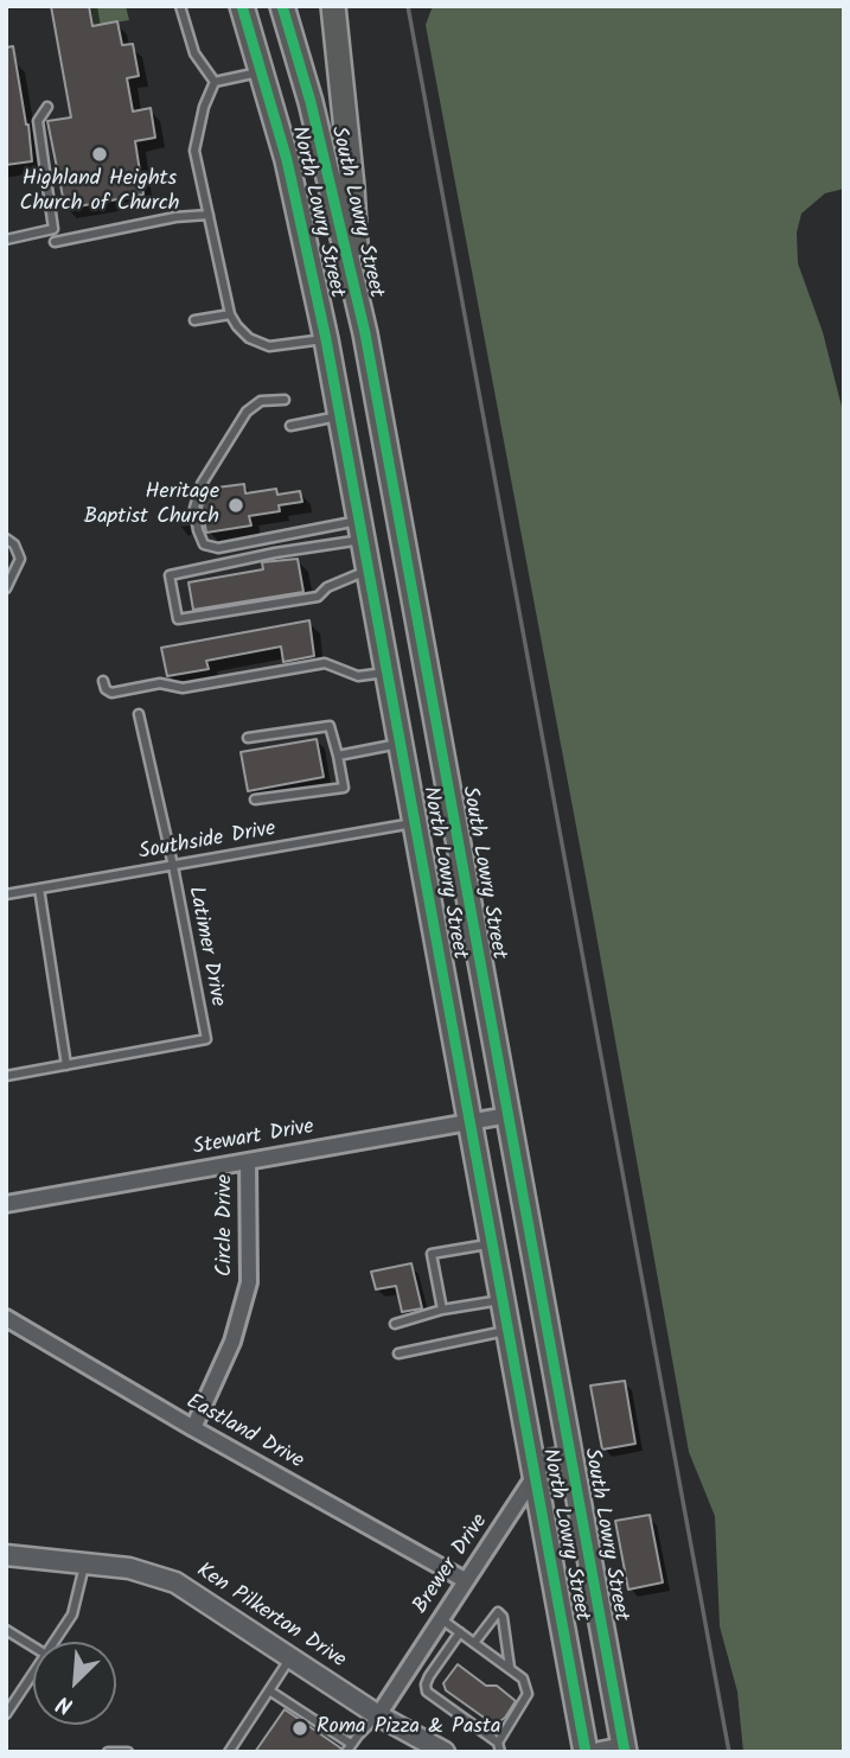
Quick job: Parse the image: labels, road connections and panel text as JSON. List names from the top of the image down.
{
  "streets": {
    "main road": ["North Lowry Street", "South Lowry Street"],
    "street": [
      "Stewart Drive",
      "Circle Drive",
      "Eastland Drive",
      "Brewer Drive",
      "Ken Pilkerton Drive"
    ],
    "lane": ["Southside Drive", "Latimer Drive"]
  },
  "crossings": [
    ["North Lowry Street", "Southside Drive"],
    ["North Lowry Street", "Stewart Drive"],
    ["North Lowry Street", "Brewer Drive"],
    ["South Lowry Street", "Stewart Drive"],
    ["South Lowry Street", "Brewer Drive"],
    ["Southside Drive", "Latimer Drive"],
    ["Stewart Drive", "Circle Drive"],
    ["Circle Drive", "Eastland Drive"],
    ["Eastland Drive", "Brewer Drive"],
    ["Brewer Drive", "Ken Pilkerton Drive"]
  ],
  "places": ["Highland Heights Church of Church", "Heritage Baptist Church", "Roma Pizza & Pasta"],
  "north": "bottom left"
}
